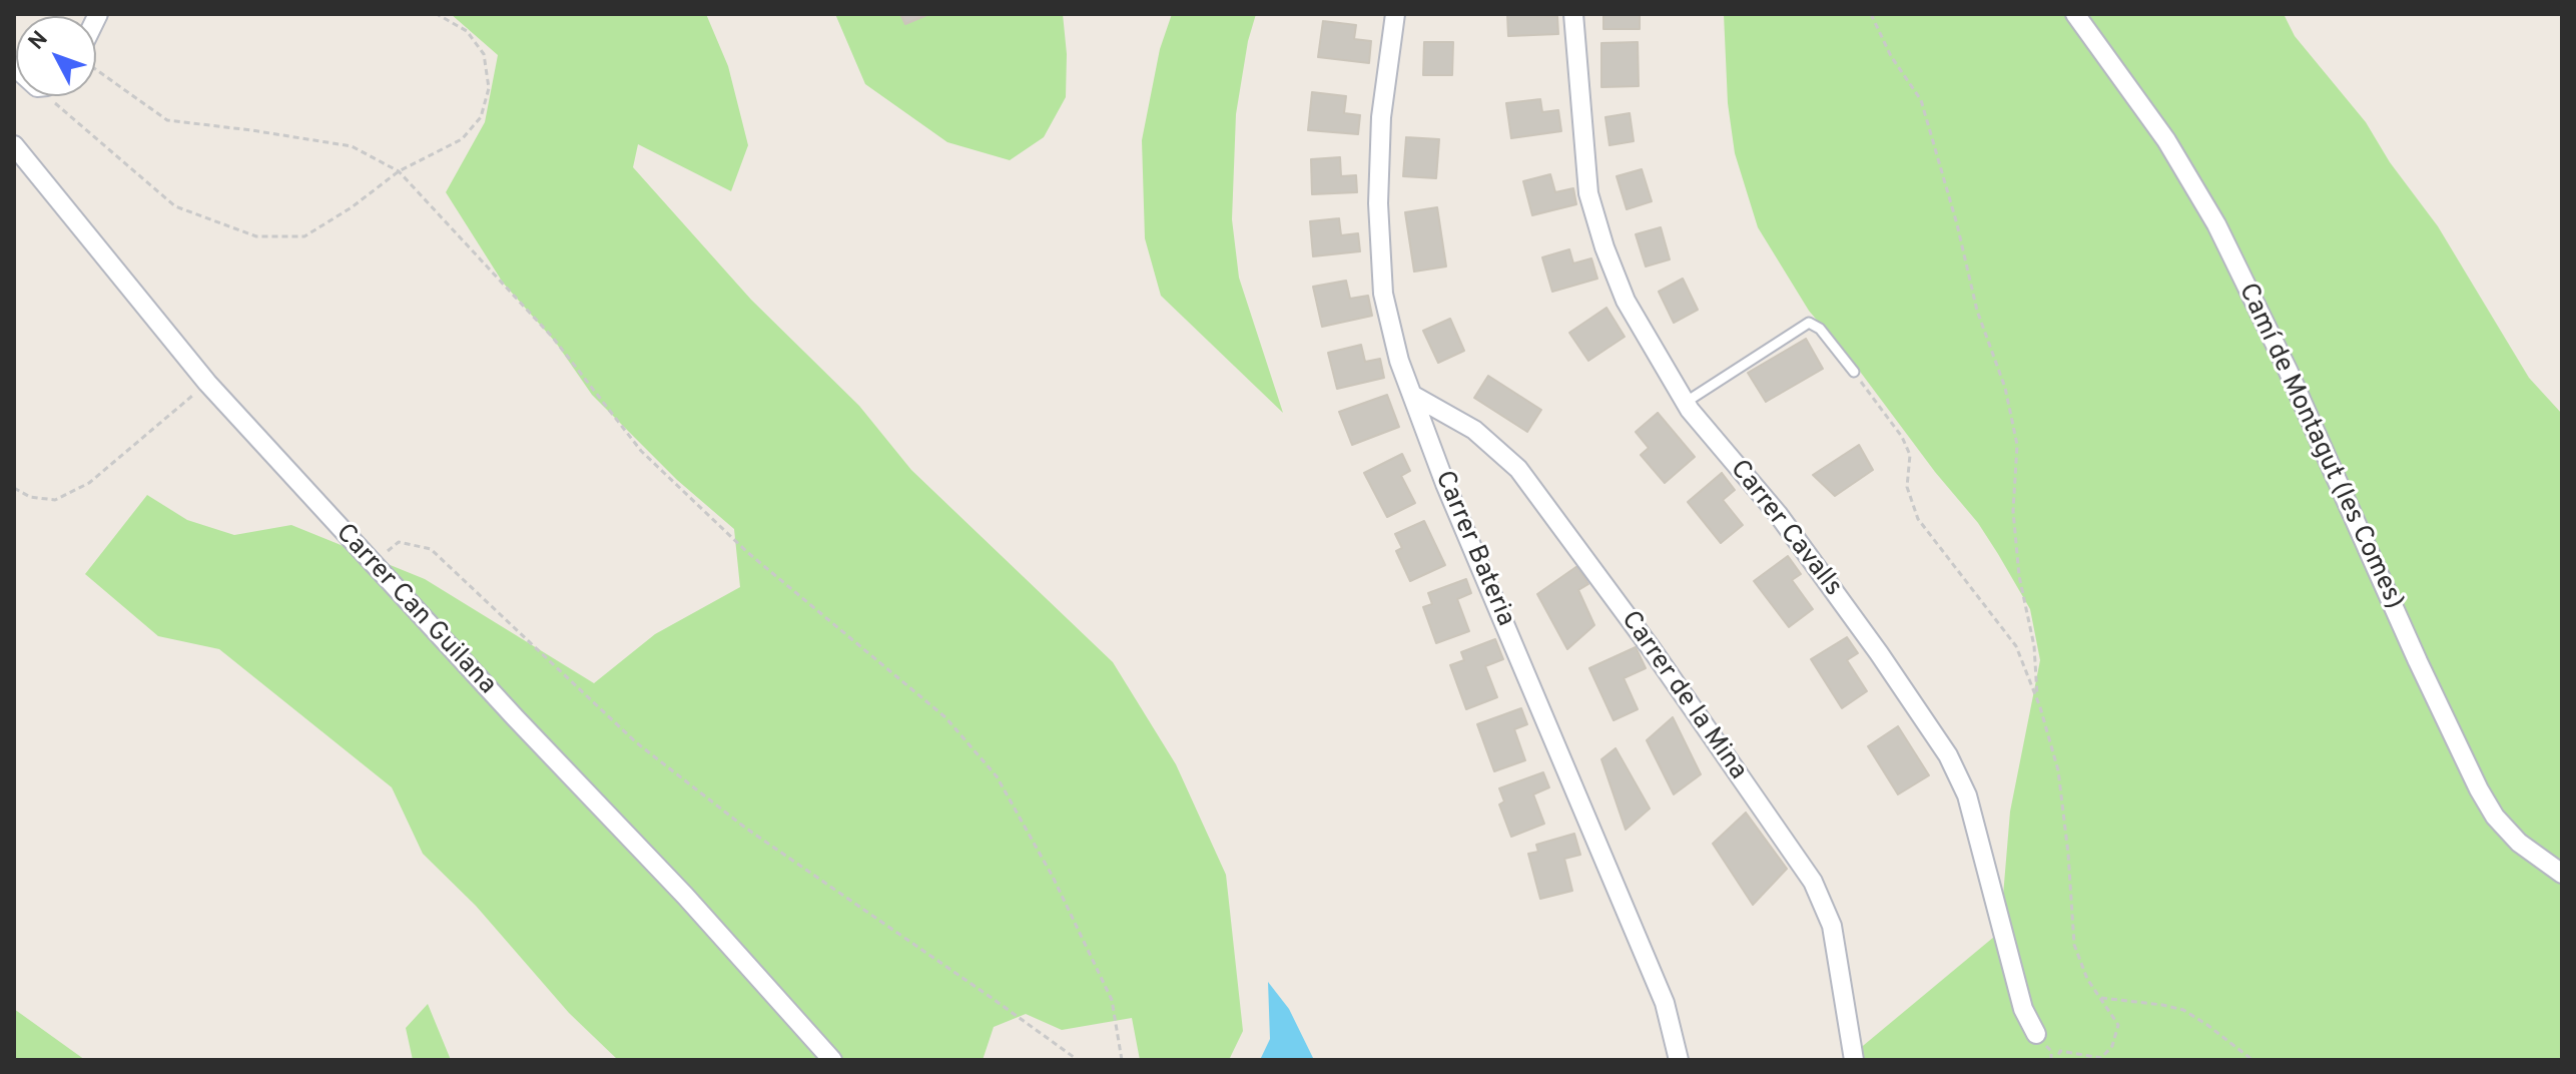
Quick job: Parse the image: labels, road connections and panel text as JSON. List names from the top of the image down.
{
  "streets": {
    "street": [
      "Camí de Montagut (les Comes)",
      "Carrer Cavalls",
      "Carrer Bateria",
      "Carrer Can Guilana",
      "Carrer de la Mina"
    ]
  },
  "crossings": [
    ["Carrer Bateria", "Carrer de la Mina"]
  ],
  "north": "top left"
}
